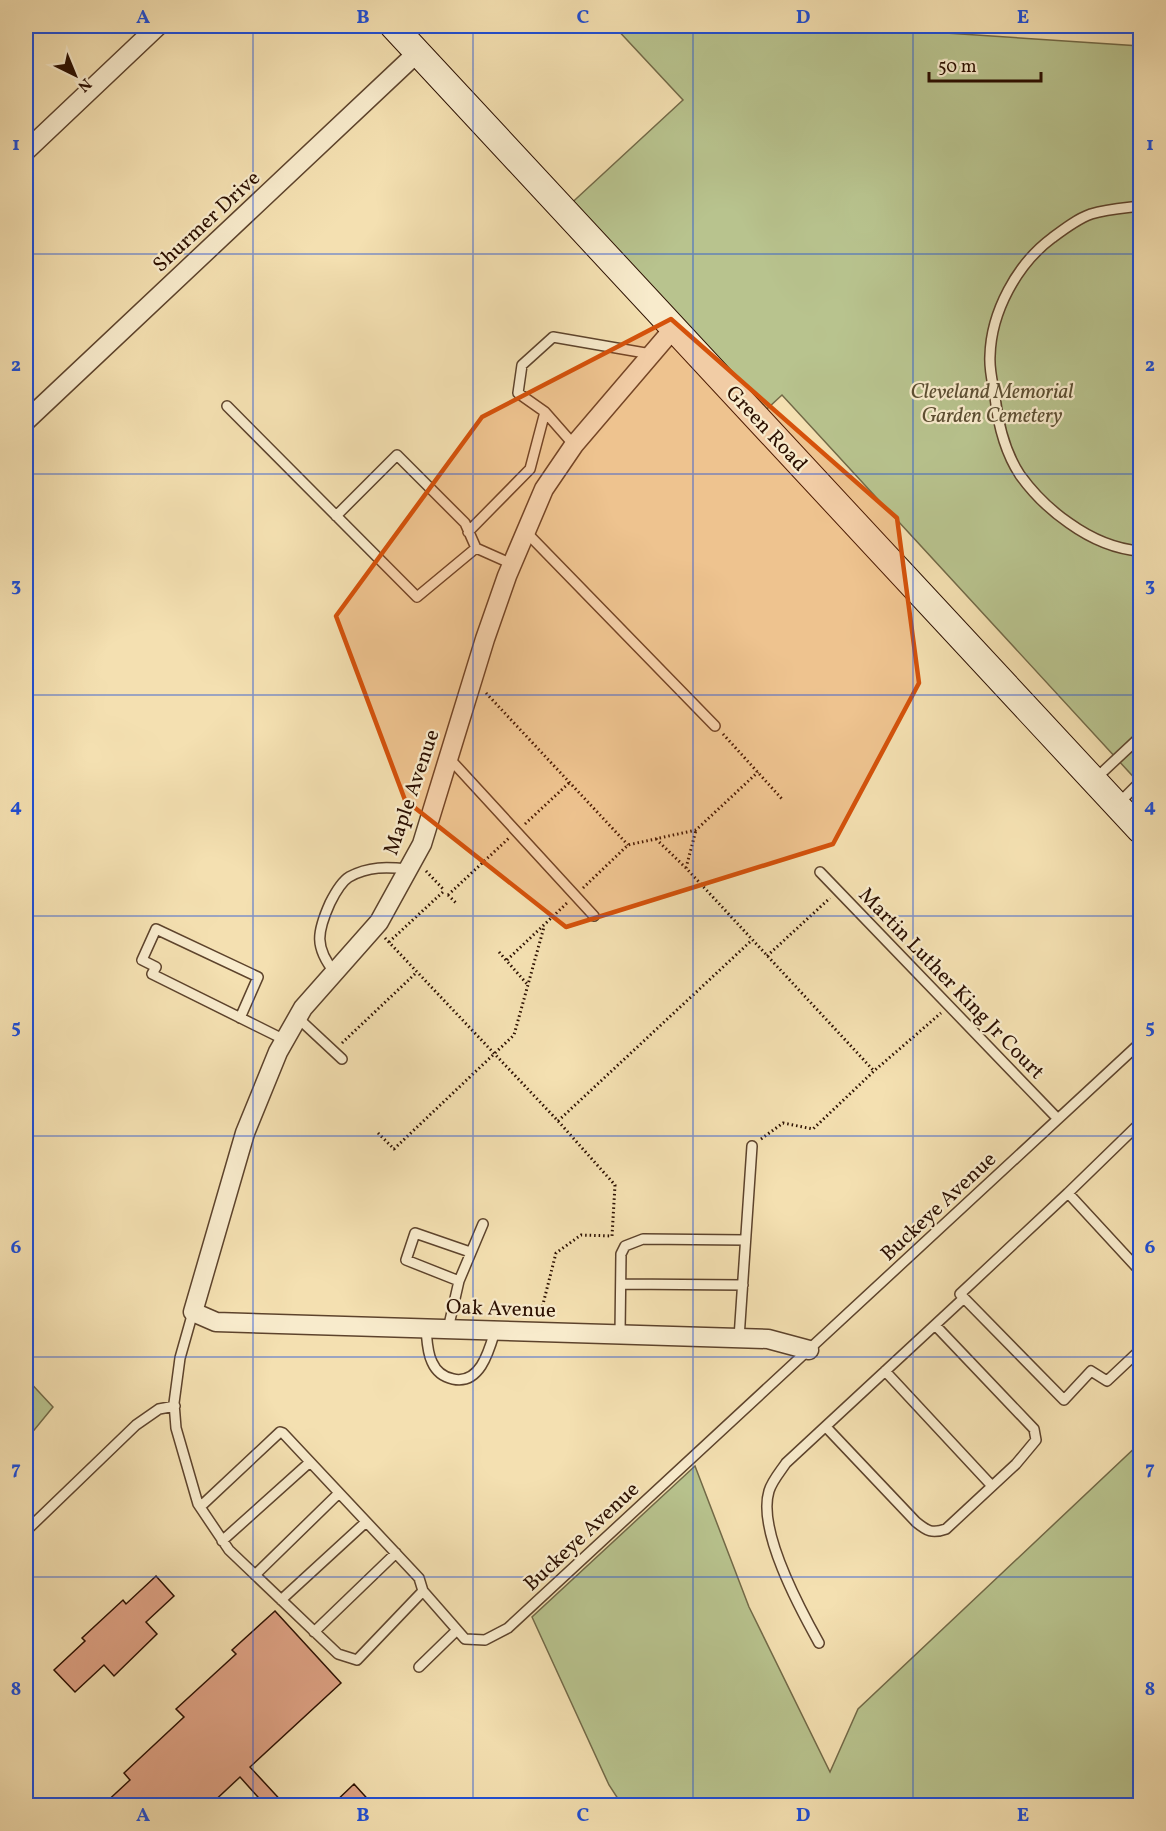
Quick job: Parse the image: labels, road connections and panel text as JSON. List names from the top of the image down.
{
  "streets": {
    "main road": ["Green Road"],
    "street": ["Shurmer Drive", "Maple Avenue", "Oak Avenue"],
    "lane": ["Martin Luther King Jr Court", "Buckeye Avenue"]
  },
  "crossings": [
    ["Shurmer Drive", "Green Road"],
    ["Green Road", "Maple Avenue"],
    ["Maple Avenue", "Oak Avenue"],
    ["Martin Luther King Jr Court", "Buckeye Avenue"],
    ["Buckeye Avenue", "Oak Avenue"]
  ],
  "parks": ["Cleveland Memorial Garden Cemetery"],
  "scale_bar": "50 m",
  "north": "bottom right",
  "grid": {
    "columns": [
      "A",
      "B",
      "C",
      "D",
      "E"
    ],
    "rows": [
      "1",
      "2",
      "3",
      "4",
      "5",
      "6",
      "7",
      "8"
    ]
  }
}
